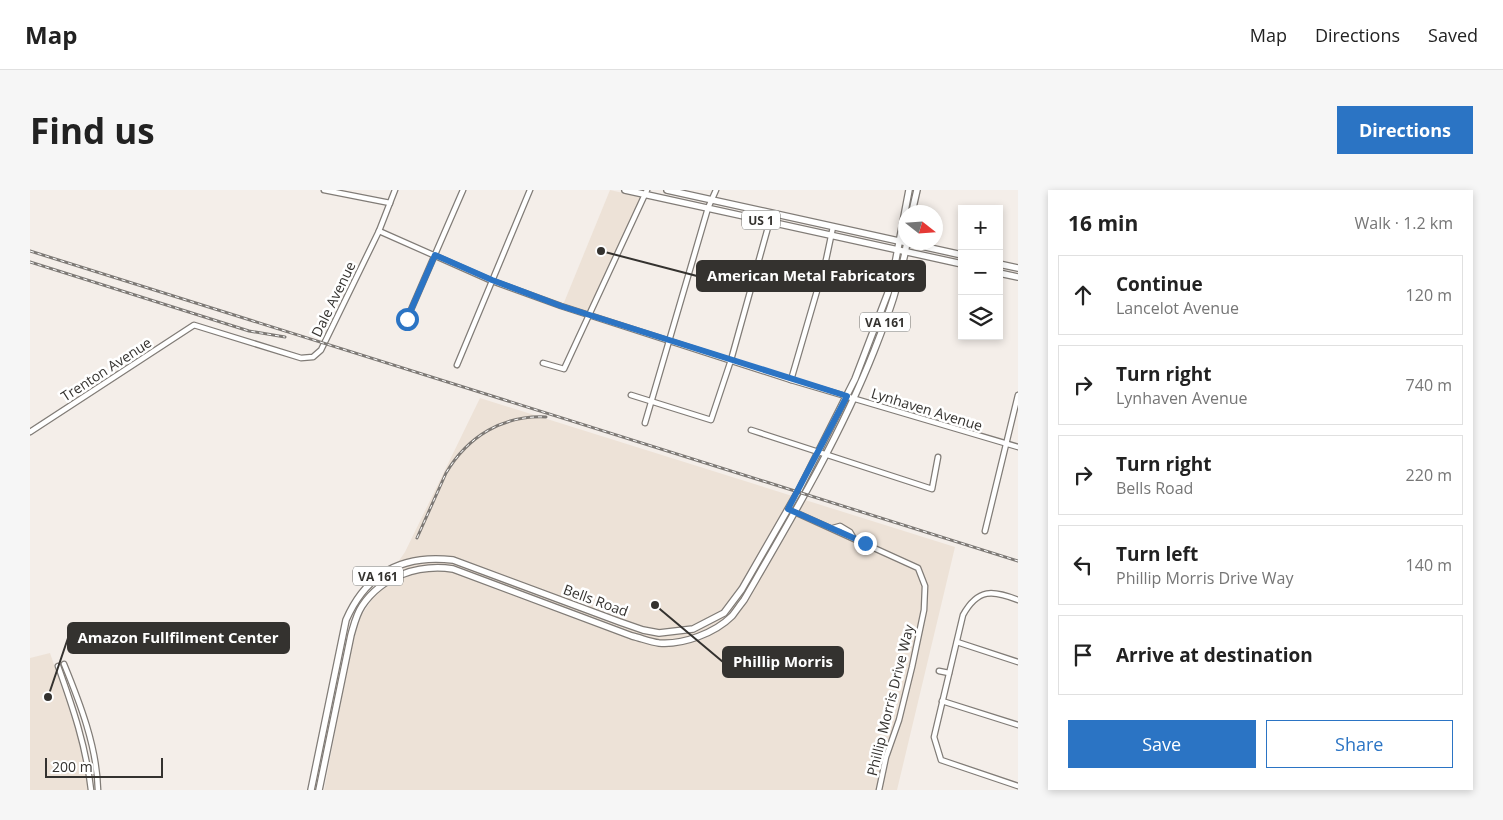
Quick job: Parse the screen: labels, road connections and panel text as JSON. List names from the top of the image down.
{
  "streets": {
    "main road": ["US 1", "VA 161", "Bells Road"],
    "street": [
      "Dale Avenue",
      "Trenton Avenue",
      "Lynhaven Avenue",
      "Phillip Morris Drive Way"
    ]
  },
  "crossings": [
    ["US 1", "Bells Road"],
    ["Dale Avenue", "Trenton Avenue"],
    ["Dale Avenue", "Lynhaven Avenue"],
    ["Lynhaven Avenue", "Bells Road"],
    ["Bells Road", "Phillip Morris Drive Way"]
  ],
  "places": ["American Metal Fabricators", "Phillip Morris", "Amazon Fullfilment Center"],
  "scale_bar": "200 m",
  "north": "right",
  "page": {
    "header": "Map",
    "nav": ["Map", "Directions", "Saved"],
    "buttons": [
      "Directions",
      ["Save", "Share"]
    ],
    "title": "Find us",
    "heading": ["16 min", "Walk · 1.2 km"],
    "map_buttons": ["+", "−"],
    "list": [
      ["Continue", "Lancelot Avenue", "120 m"],
      ["Turn right", "Lynhaven Avenue", "740 m"],
      ["Turn right", "Bells Road", "220 m"],
      ["Turn left", "Phillip Morris Drive Way", "140 m"],
      "Arrive at destination"
    ],
    "scale": "200 m"
  }
}
